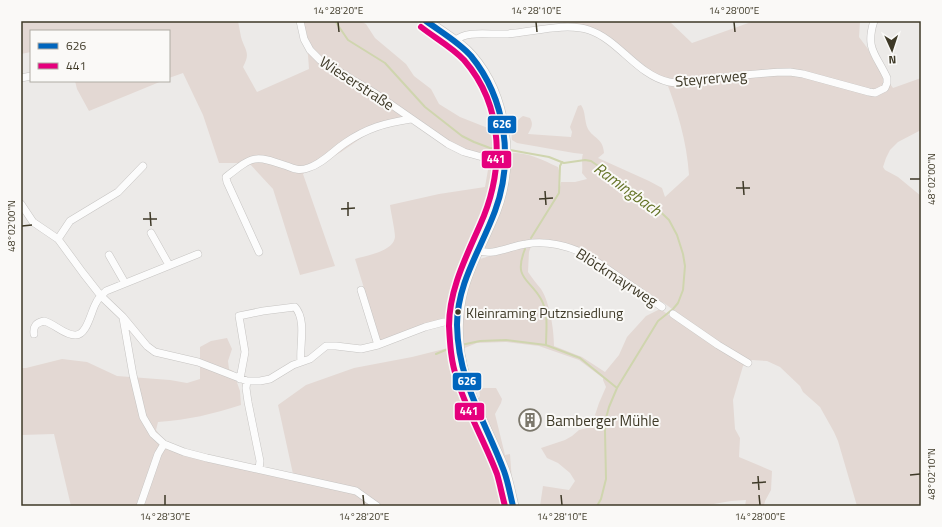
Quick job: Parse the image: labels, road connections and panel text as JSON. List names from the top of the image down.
{
  "streets": {
    "street": ["Steyrerweg", "Wieserstraße", "Blöckmayrweg"]
  },
  "water": ["Ramingbach"],
  "places": {
    "other": ["Kleinraming Putznsiedlung"],
    "building": ["Bamberger Mühle"]
  },
  "lines": ["transit line 626", "transit line 441"],
  "legend": ["626", "441"],
  "north": "bottom",
  "coordinates": [
    "14°28'20\"E",
    "14°28'10\"E",
    "14°28'00\"E",
    "48°02'00\"N",
    "48°02'10\"N",
    "14°28'30\"E"
  ]
}
